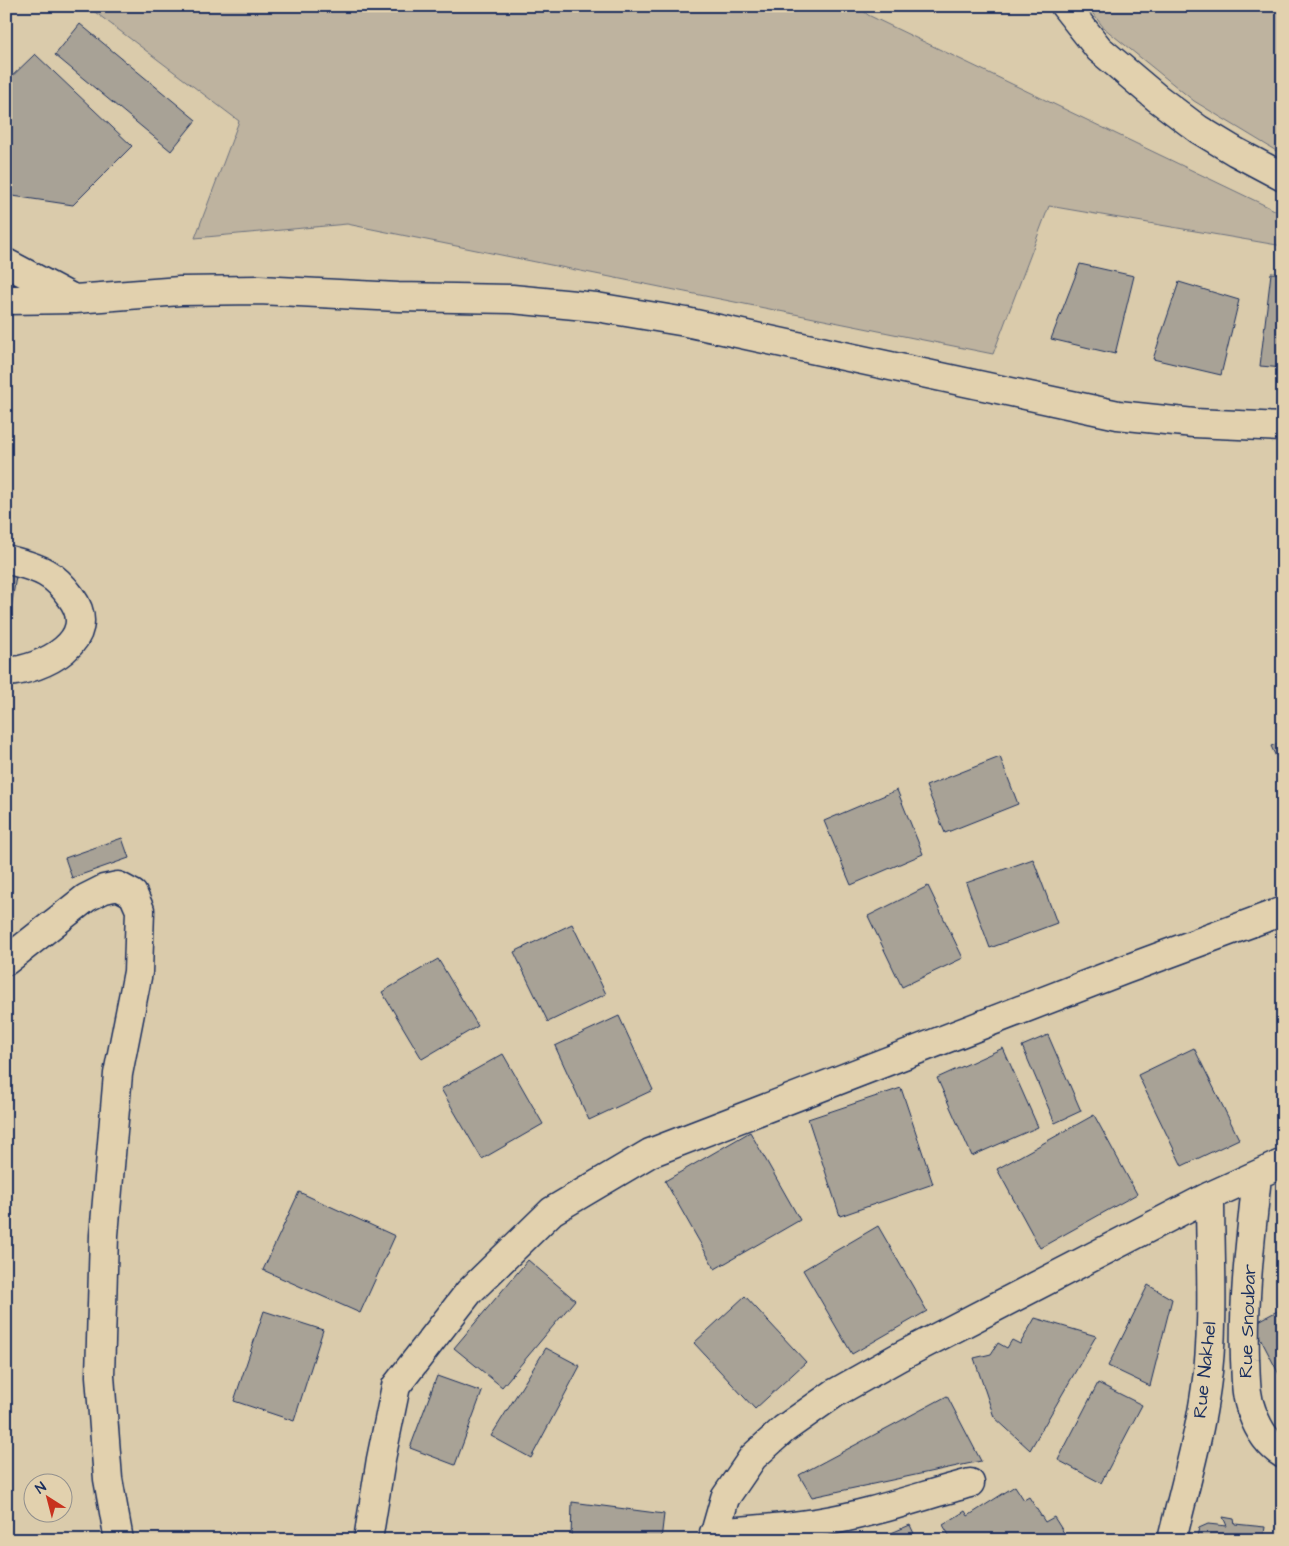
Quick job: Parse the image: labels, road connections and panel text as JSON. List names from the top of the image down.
{
  "streets": {
    "street": ["Rue Snoubar", "Rue Nakhel"]
  },
  "north": "top left"
}
